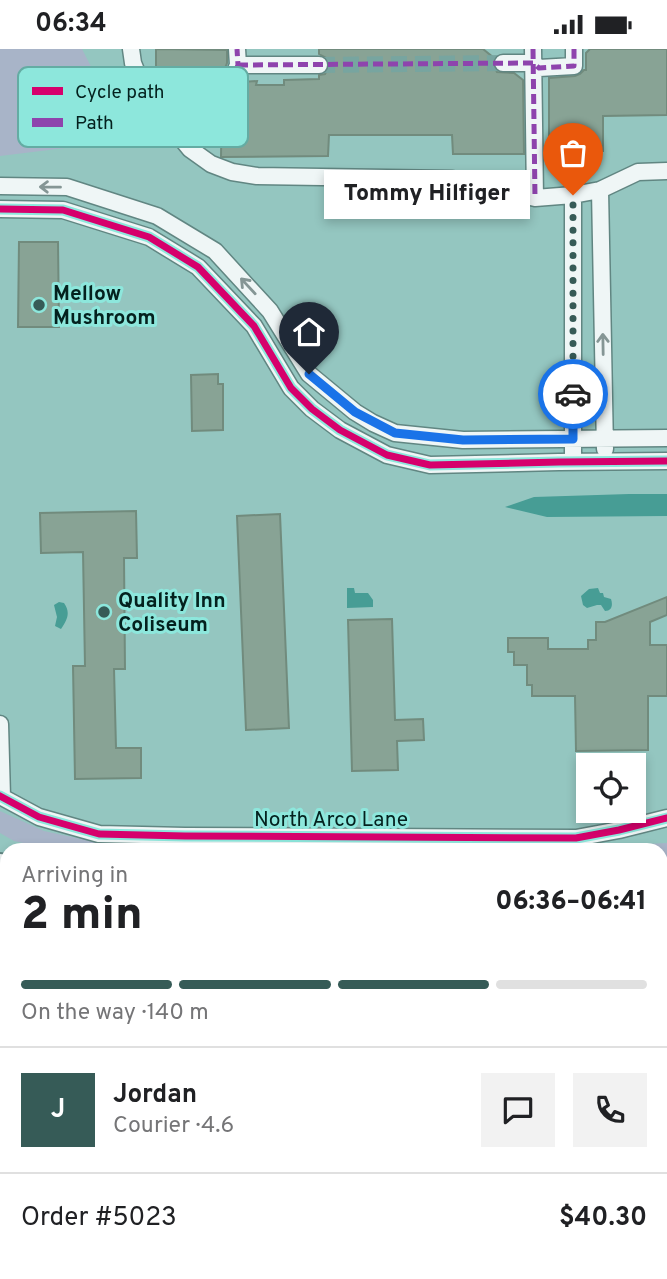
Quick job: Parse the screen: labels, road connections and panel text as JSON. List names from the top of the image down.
{
  "streets": {
    "street": ["North Arco Lane"]
  },
  "places": ["Tommy Hilfiger", "Mellow Mushroom", "Quality Inn Coliseum"],
  "legend": ["Cycle path", "Path"],
  "page": {
    "status": "06:34",
    "bubble": "Tommy Hilfiger",
    "heading": ["2 min", "Arriving in", "06:36–06:41"],
    "panel": [
      "Jordan",
      "Courier · 4.6",
      "Order #5023",
      "$40.30"
    ],
    "bar": "On the way · 140 m",
    "round": "J"
  }
}
